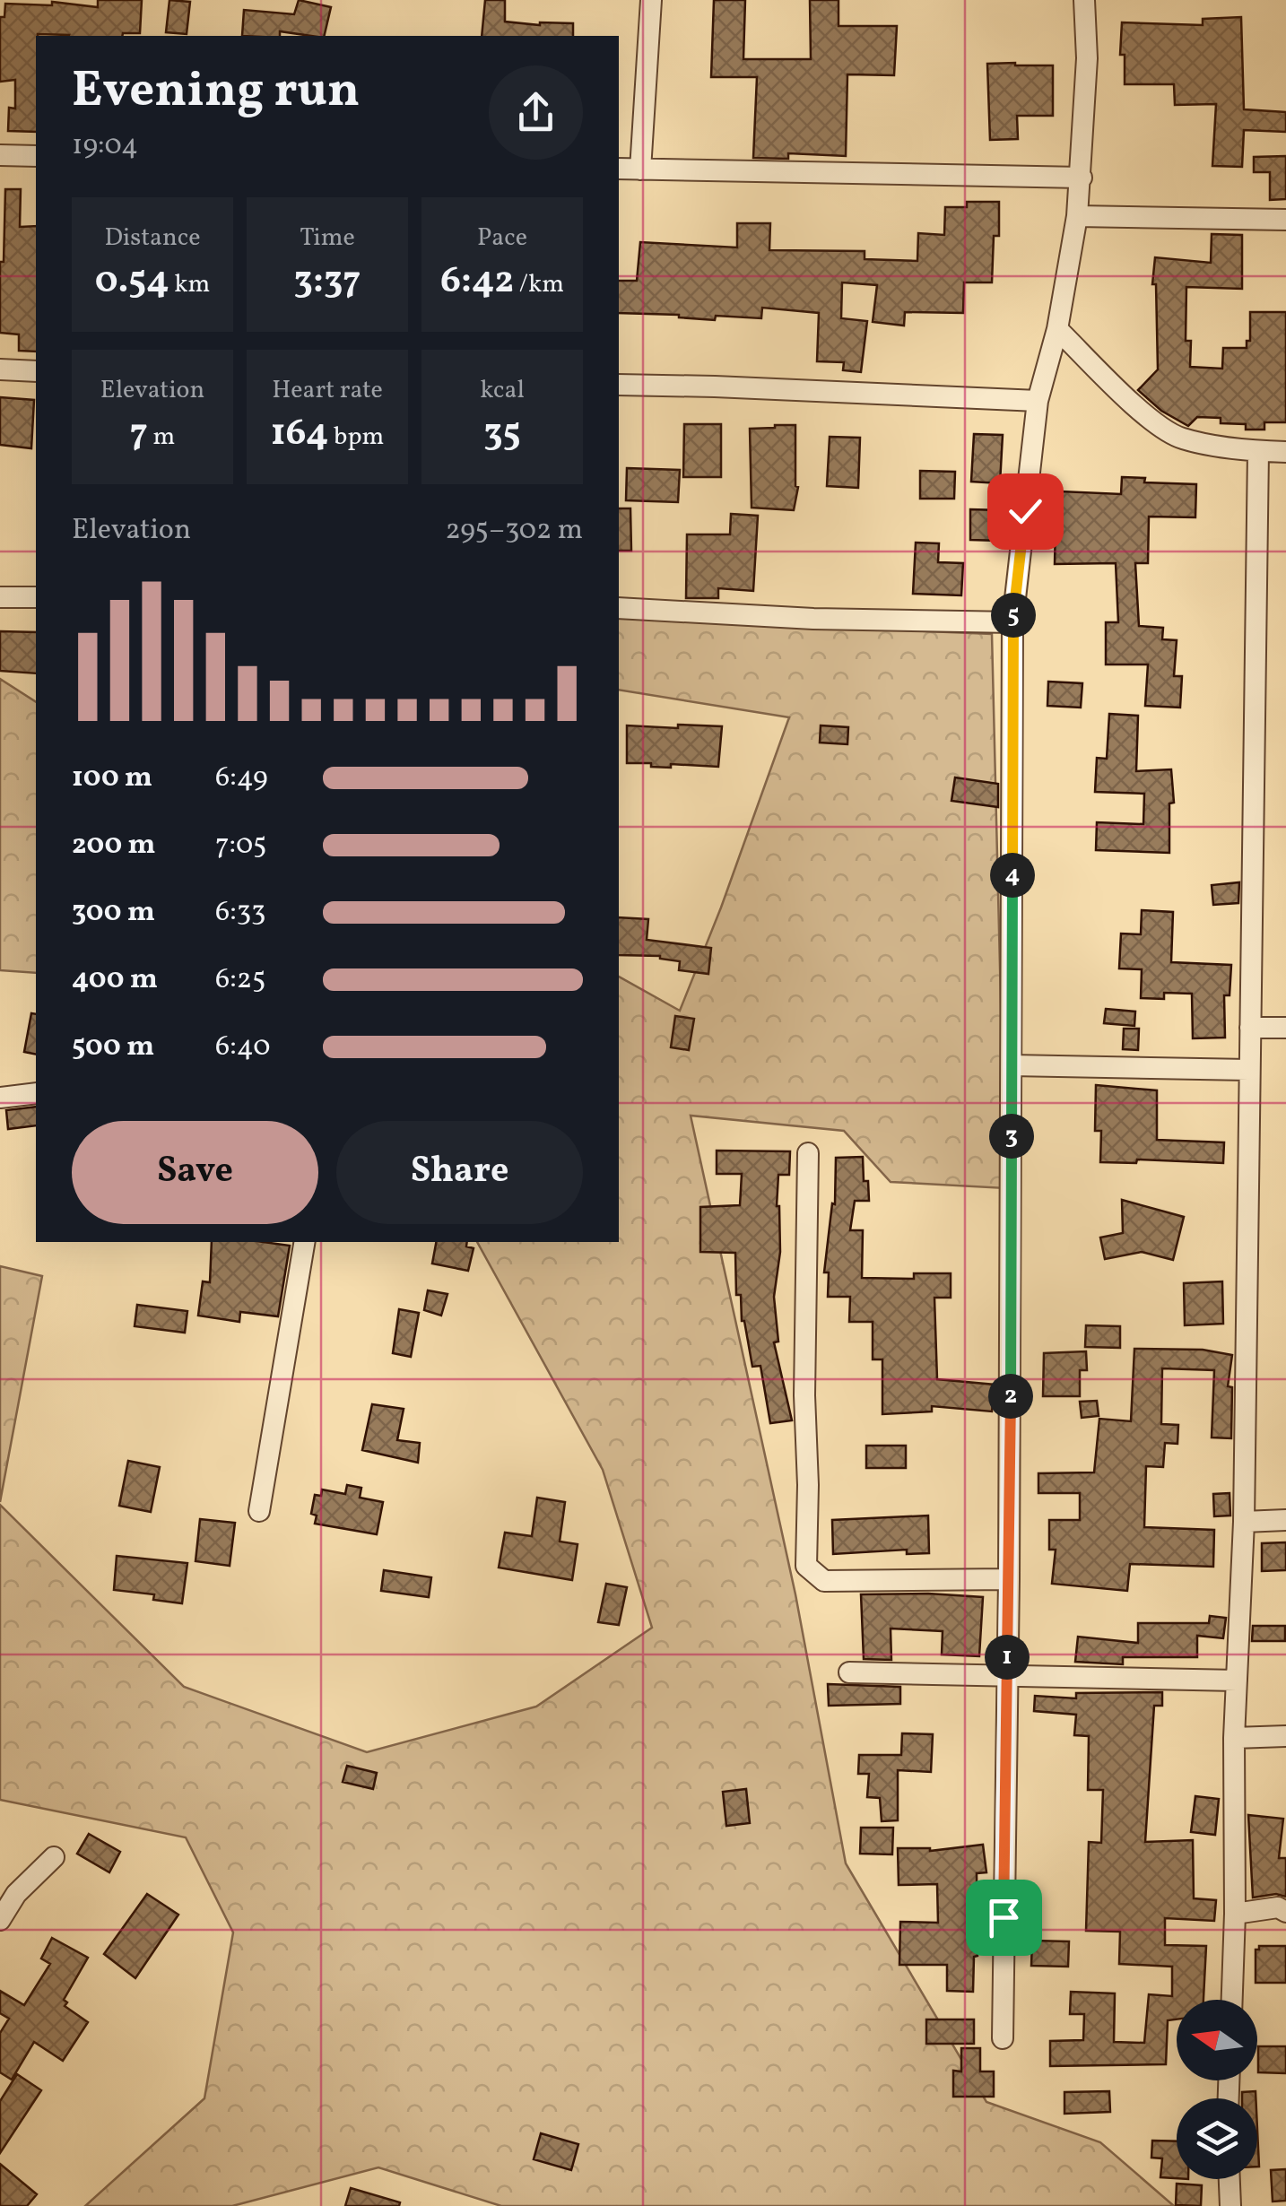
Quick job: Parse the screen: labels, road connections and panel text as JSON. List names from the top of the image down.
{
  "north": "left",
  "page": {
    "heading": ["Evening run", "19:04"],
    "stats": [
      ["Distance", "0.54 km"],
      ["Time", "3:37"],
      ["Pace", "6:42 /km"],
      ["Elevation", "7 m"],
      ["Heart rate", "164 bpm"],
      ["kcal", "35"]
    ],
    "chart": ["Elevation", "295–302 m"],
    "pins": [
      "5",
      "4",
      "3",
      "2",
      "1"
    ],
    "list": [
      {
        "name": "100 m",
        "note": "6:49"
      },
      {
        "name": "200 m",
        "note": "7:05"
      },
      {
        "name": "300 m",
        "note": "6:33"
      },
      {
        "name": "400 m",
        "note": "6:25"
      },
      {
        "name": "500 m",
        "note": "6:40"
      }
    ],
    "buttons": ["Save", "Share"]
  }
}
